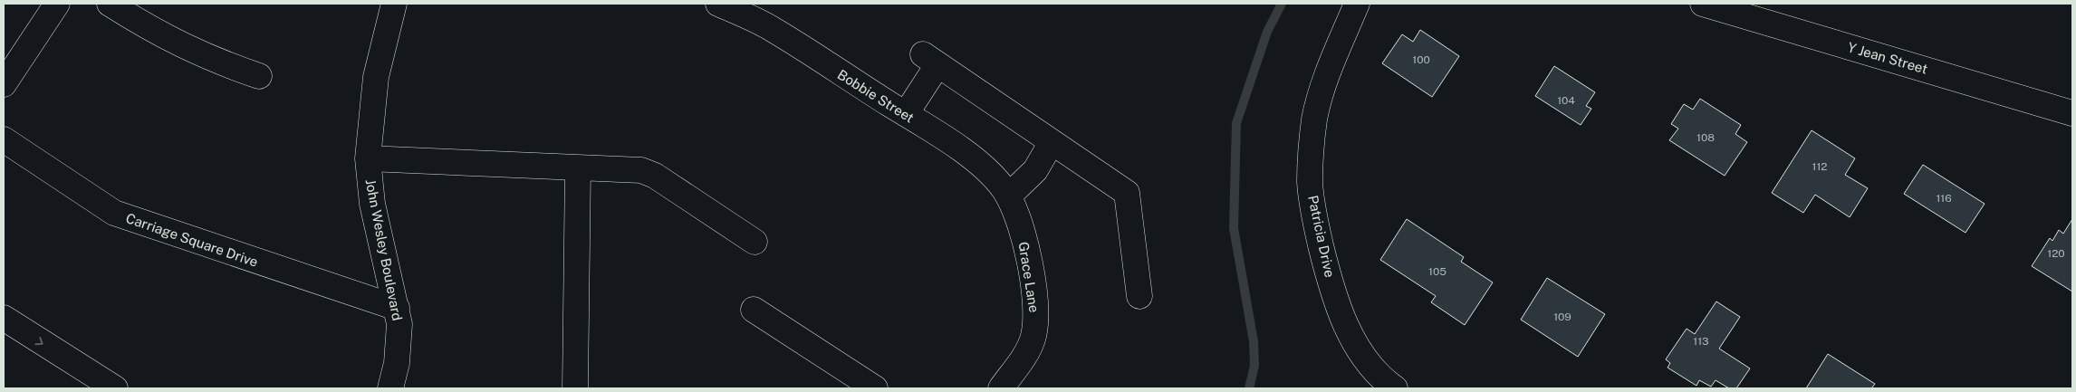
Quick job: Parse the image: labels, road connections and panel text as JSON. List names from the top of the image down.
{
  "streets": {
    "street": [
      "Y Jean Street",
      "Bobbie Street",
      "Patricia Drive",
      "Carriage Square Drive",
      "John Wesley Boulevard",
      "Grace Lane"
    ]
  },
  "crossings": [
    ["Bobbie Street", "Grace Lane"],
    ["Carriage Square Drive", "John Wesley Boulevard"]
  ],
  "house_numbers": [
    "100",
    "104",
    "108",
    "112",
    "116",
    "120",
    "105",
    "109",
    "113"
  ]
}
